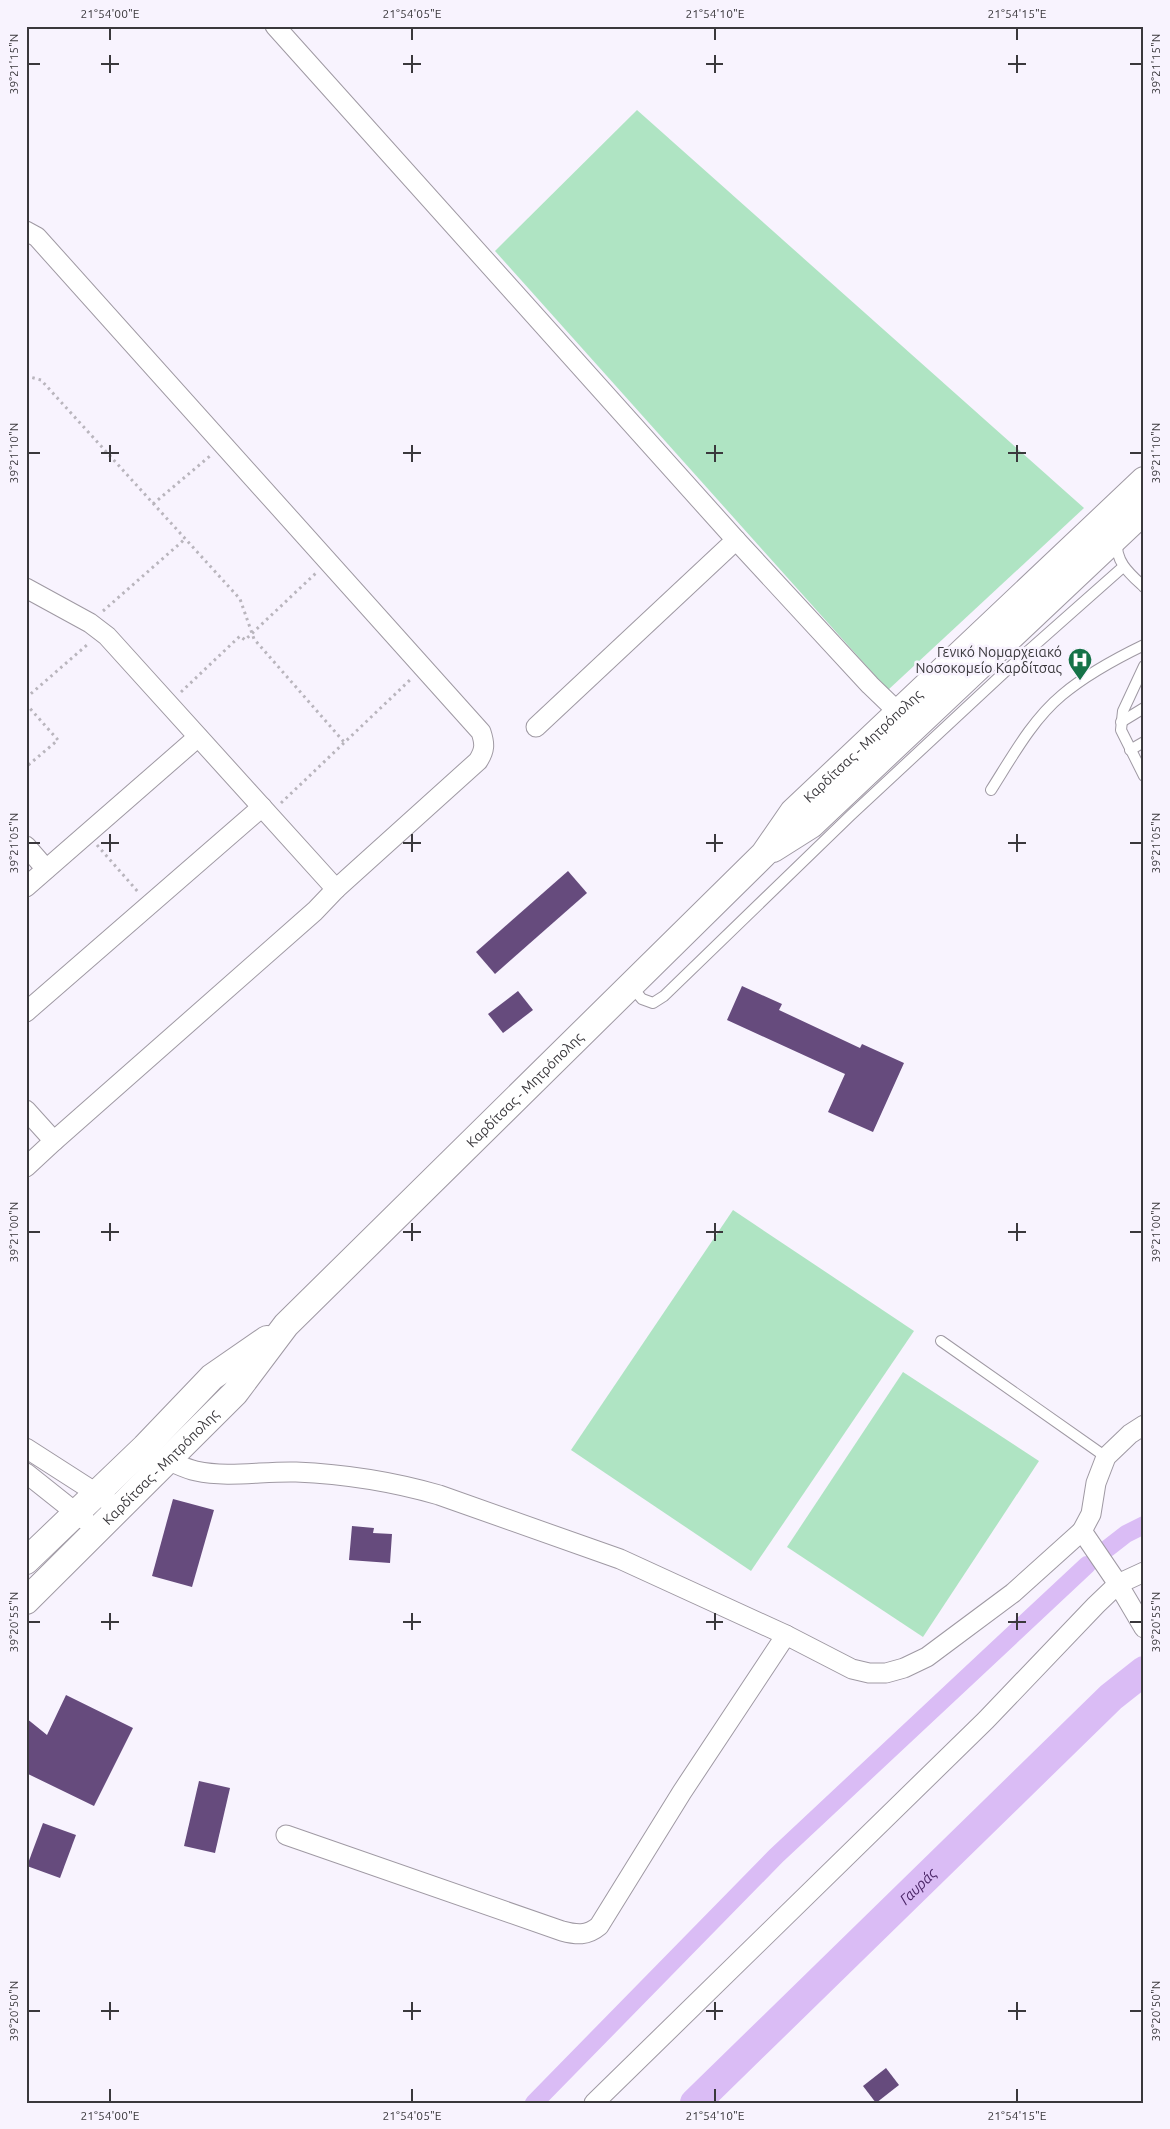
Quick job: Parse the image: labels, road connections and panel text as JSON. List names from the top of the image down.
{
  "streets": {
    "main road": ["Καρδίτσας - Μητρόπολης"]
  },
  "water": ["Γαυράς"],
  "places": {
    "hospital": ["Γενικό Νομαρχειακό Νοσοκομείο Καρδίτσας"]
  },
  "coordinates": [
    "21°54'00\"E",
    "21°54'05\"E",
    "21°54'10\"E",
    "21°54'15\"E",
    "39°21'15\"N",
    "39°21'10\"N",
    "39°21'05\"N",
    "39°21'00\"N",
    "39°20'55\"N",
    "39°20'50\"N"
  ]
}
